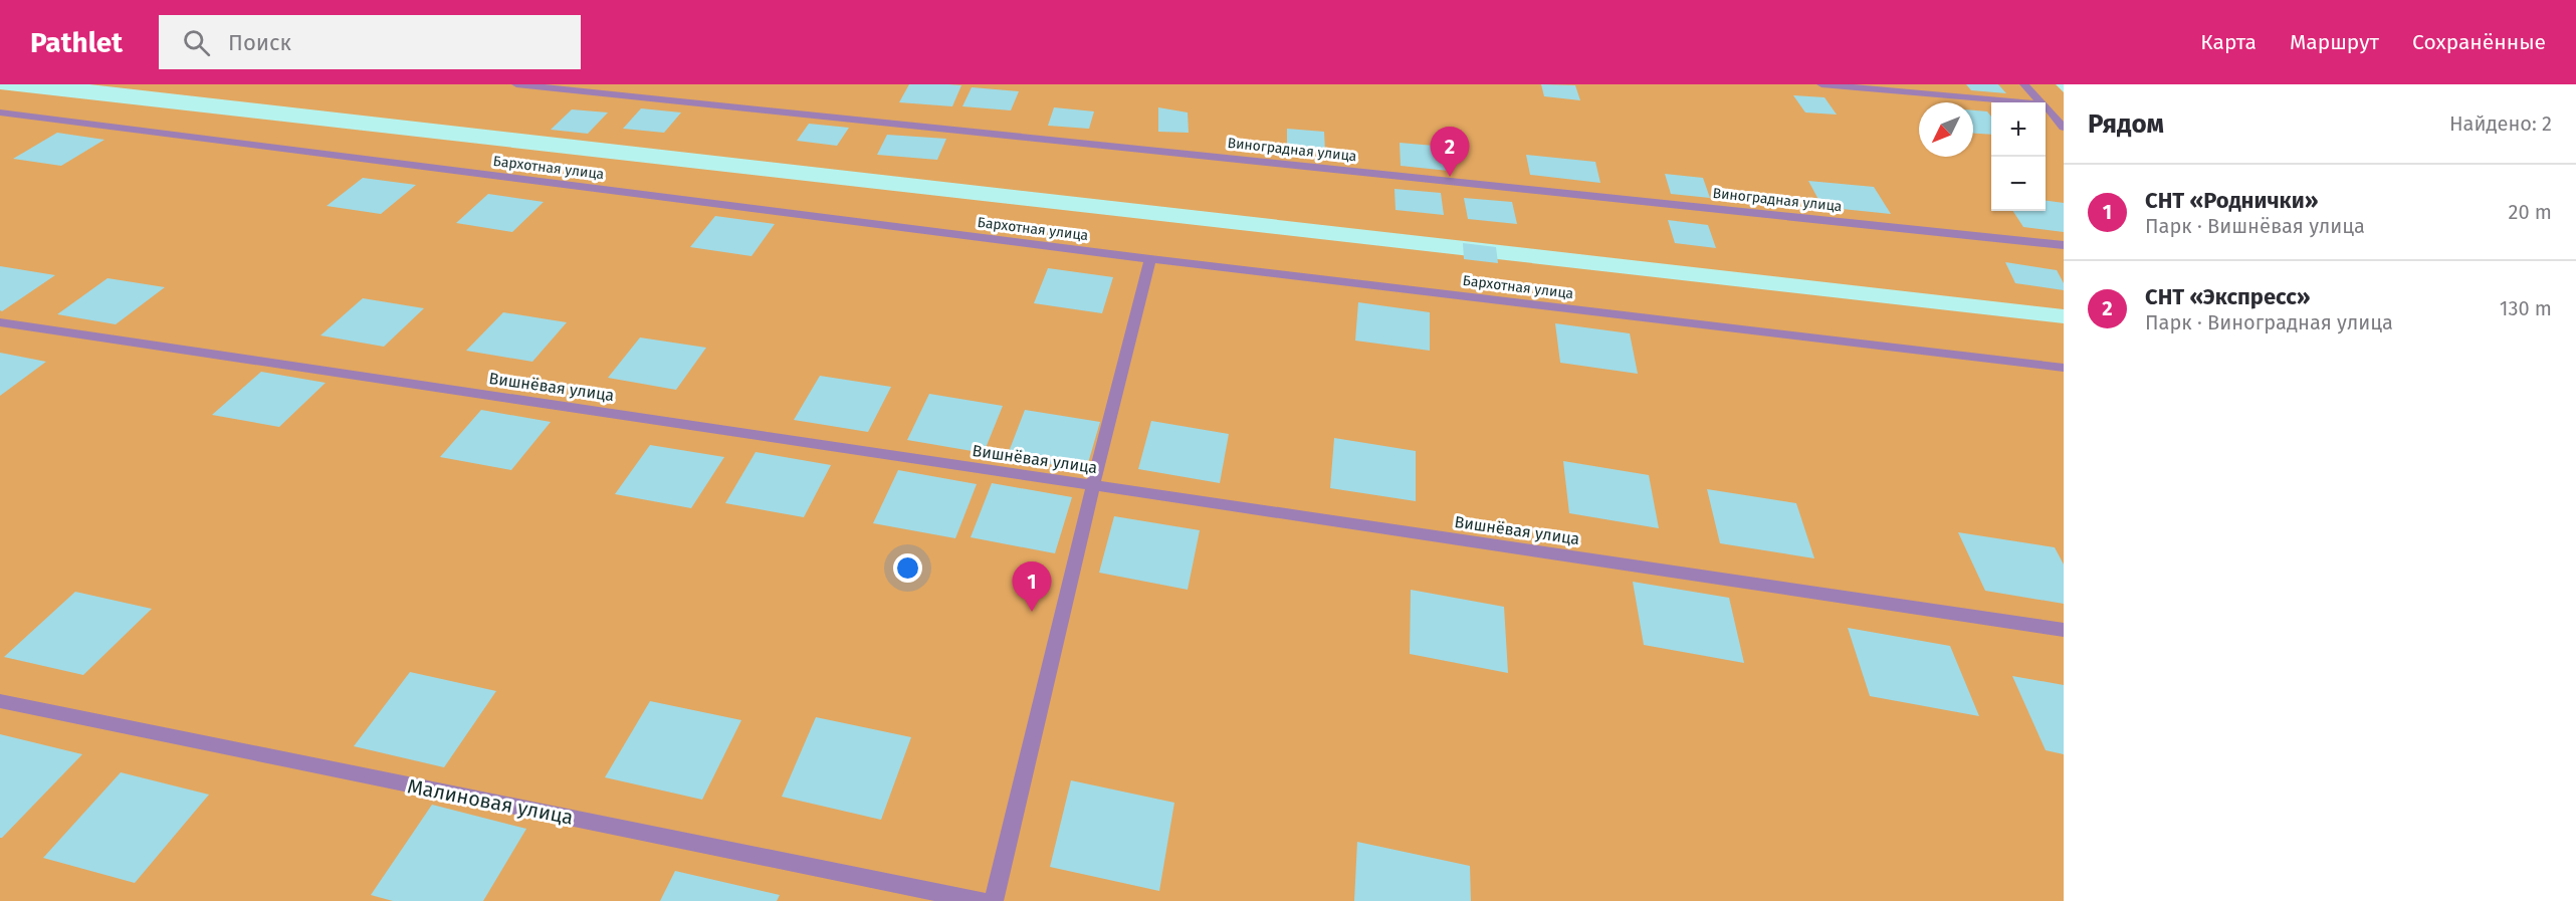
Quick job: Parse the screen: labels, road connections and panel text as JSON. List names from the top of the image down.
{
  "streets": {
    "street": [
      "Виноградная улица",
      "Бархотная улица",
      "Вишнёвая улица",
      "Малиновая улица"
    ]
  },
  "north": "bottom left",
  "page": {
    "header": "Pathlet",
    "search": "Поиск",
    "nav": ["Карта", "Маршрут", "Сохранённые"],
    "heading": ["Рядом", "Найдено: 2"],
    "map_buttons": ["+", "−"],
    "pins": ["2", "1"],
    "list": [
      {
        "mark": "1",
        "name": "СНТ «Роднички»",
        "note": "Парк · Вишнёвая улица",
        "value": "20 m"
      },
      {
        "mark": "2",
        "name": "СНТ «Экспресс»",
        "note": "Парк · Виноградная улица",
        "value": "130 m"
      }
    ]
  }
}
